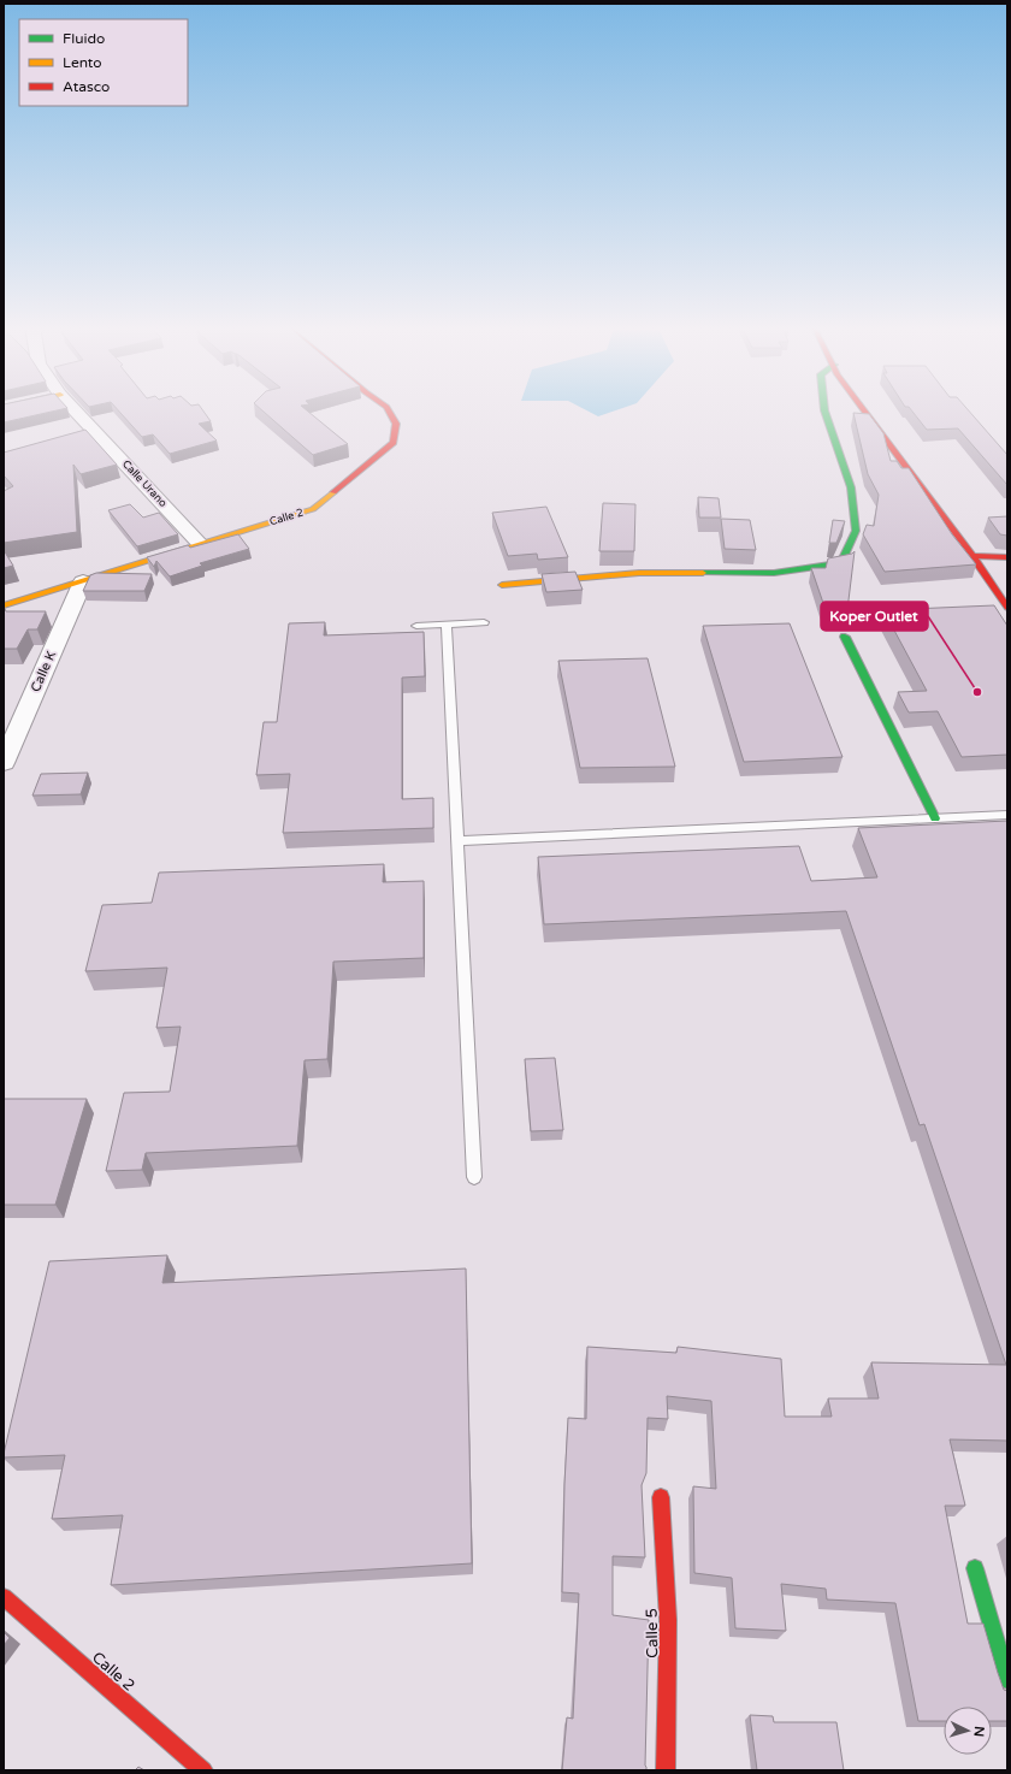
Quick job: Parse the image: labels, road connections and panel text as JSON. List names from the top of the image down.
{
  "streets": {
    "street": [
      "Calle Urano",
      "Calle 2",
      "Calle K",
      "Calle 5"
    ]
  },
  "crossings": [
    ["Calle Urano", "Calle 2"],
    ["Calle 2", "Calle K"]
  ],
  "places": ["Koper Outlet"],
  "legend": ["Fluido", "Lento", "Atasco"],
  "north": "right"
}
